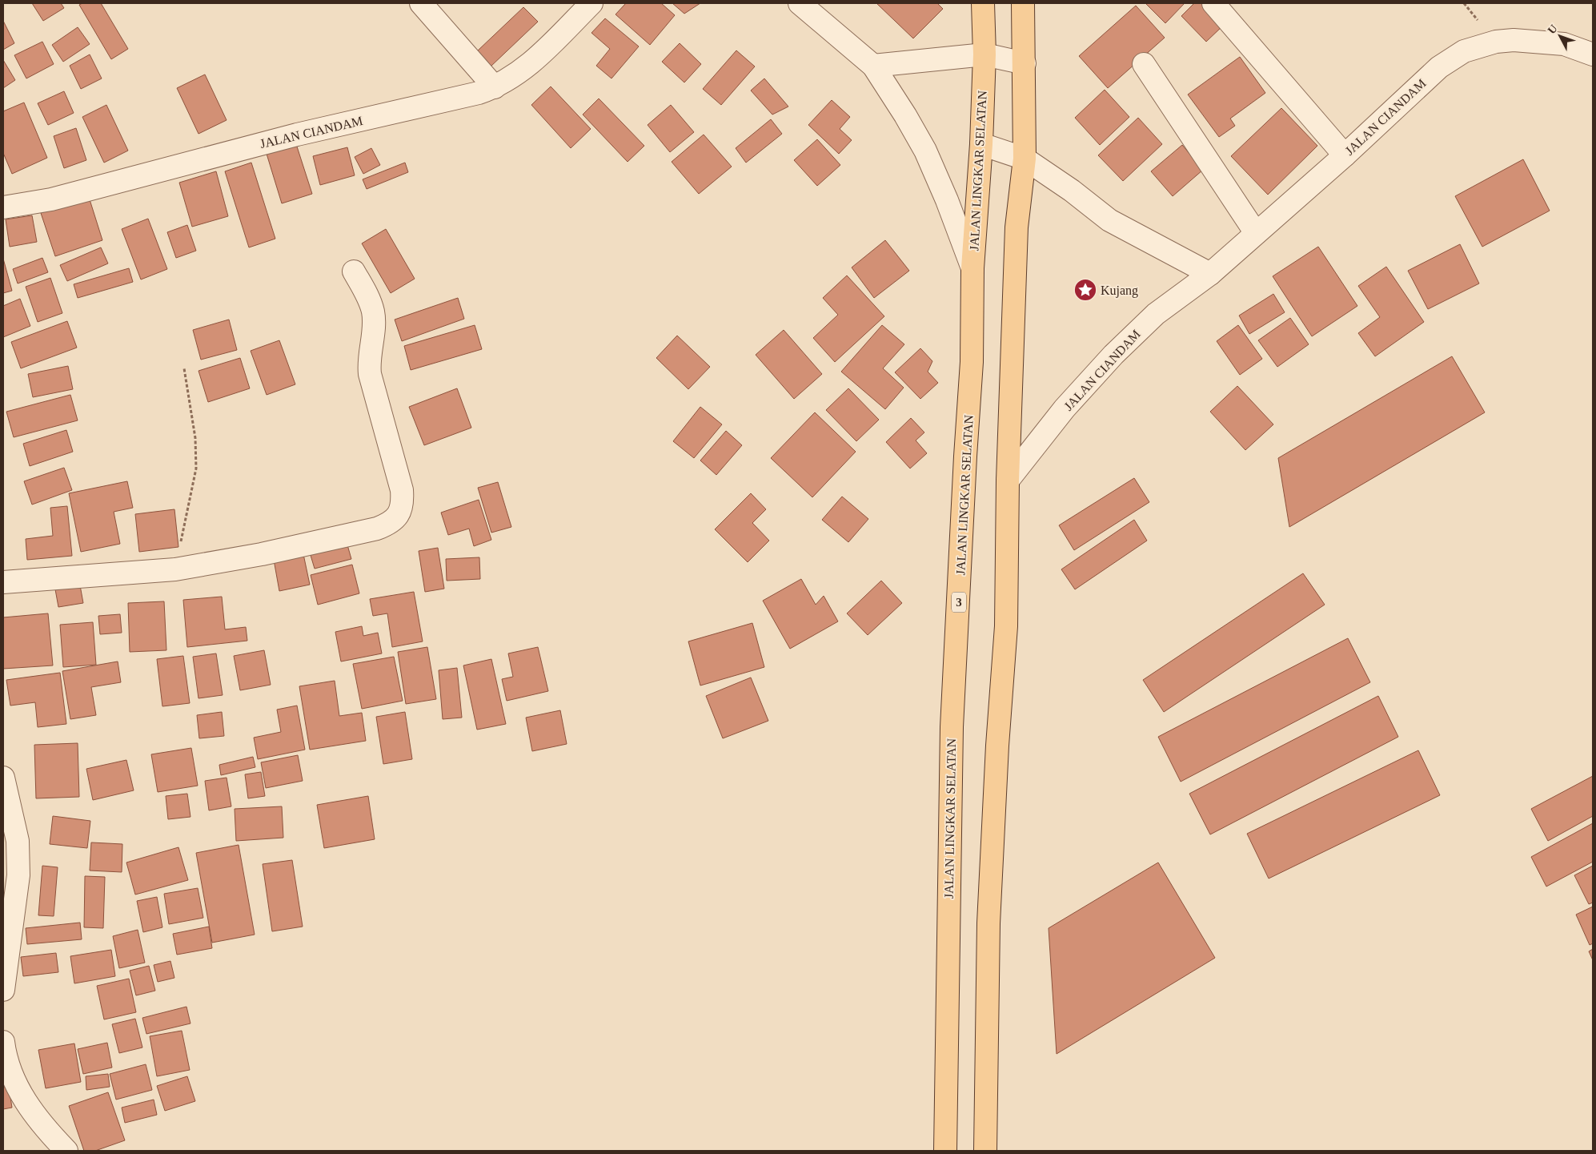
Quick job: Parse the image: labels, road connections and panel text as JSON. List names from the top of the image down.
{
  "streets": {
    "main road": ["JALAN LINGKAR SELATAN", "3"],
    "street": ["JALAN CIANDAM"]
  },
  "places": {
    "place": ["Kujang"]
  },
  "north": "top left"
}
